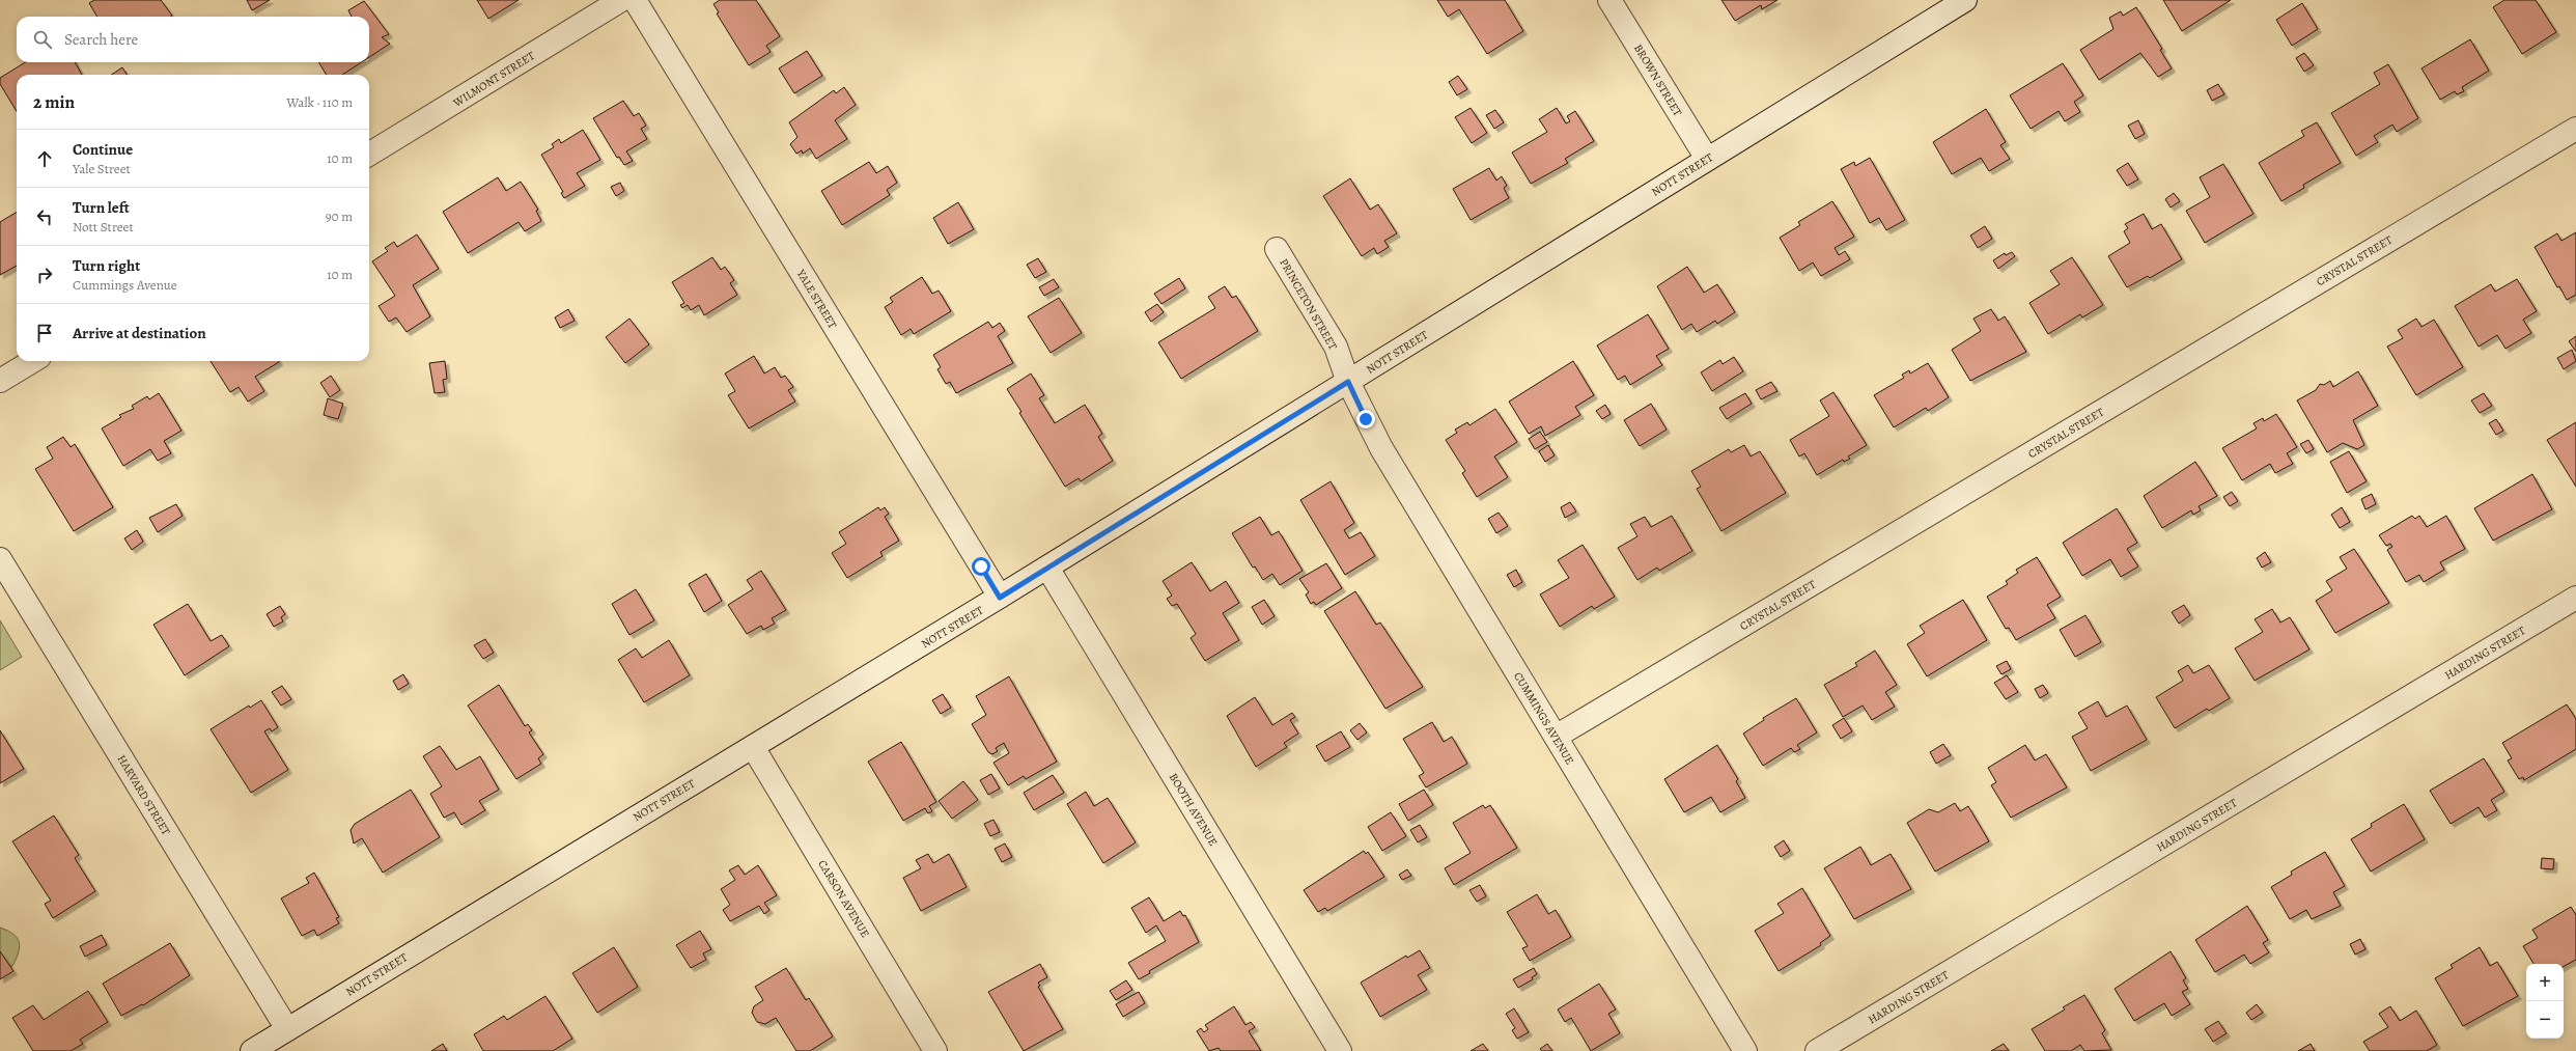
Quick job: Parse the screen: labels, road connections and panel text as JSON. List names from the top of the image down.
{
  "streets": {
    "street": [
      "WILMONT STREET",
      "BROWN STREET",
      "NOTT STREET",
      "CRYSTAL STREET",
      "YALE STREET",
      "PRINCETON STREET",
      "HARDING STREET",
      "CUMMINGS AVENUE",
      "HARVARD STREET",
      "BOOTH AVENUE",
      "CARSON AVENUE"
    ]
  },
  "crossings": [
    ["BROWN STREET", "NOTT STREET"],
    ["NOTT STREET", "YALE STREET"],
    ["NOTT STREET", "PRINCETON STREET"],
    ["NOTT STREET", "CUMMINGS AVENUE"],
    ["NOTT STREET", "HARVARD STREET"],
    ["NOTT STREET", "BOOTH AVENUE"],
    ["NOTT STREET", "CARSON AVENUE"],
    ["CRYSTAL STREET", "CUMMINGS AVENUE"],
    ["PRINCETON STREET", "CUMMINGS AVENUE"]
  ],
  "page": {
    "search": "Search here",
    "heading": ["2 min", "Walk · 110 m"],
    "list": [
      ["Continue", "Yale Street", "10 m"],
      ["Turn left", "Nott Street", "90 m"],
      ["Turn right", "Cummings Avenue", "10 m"],
      "Arrive at destination"
    ],
    "map_buttons": ["+", "−"]
  }
}
